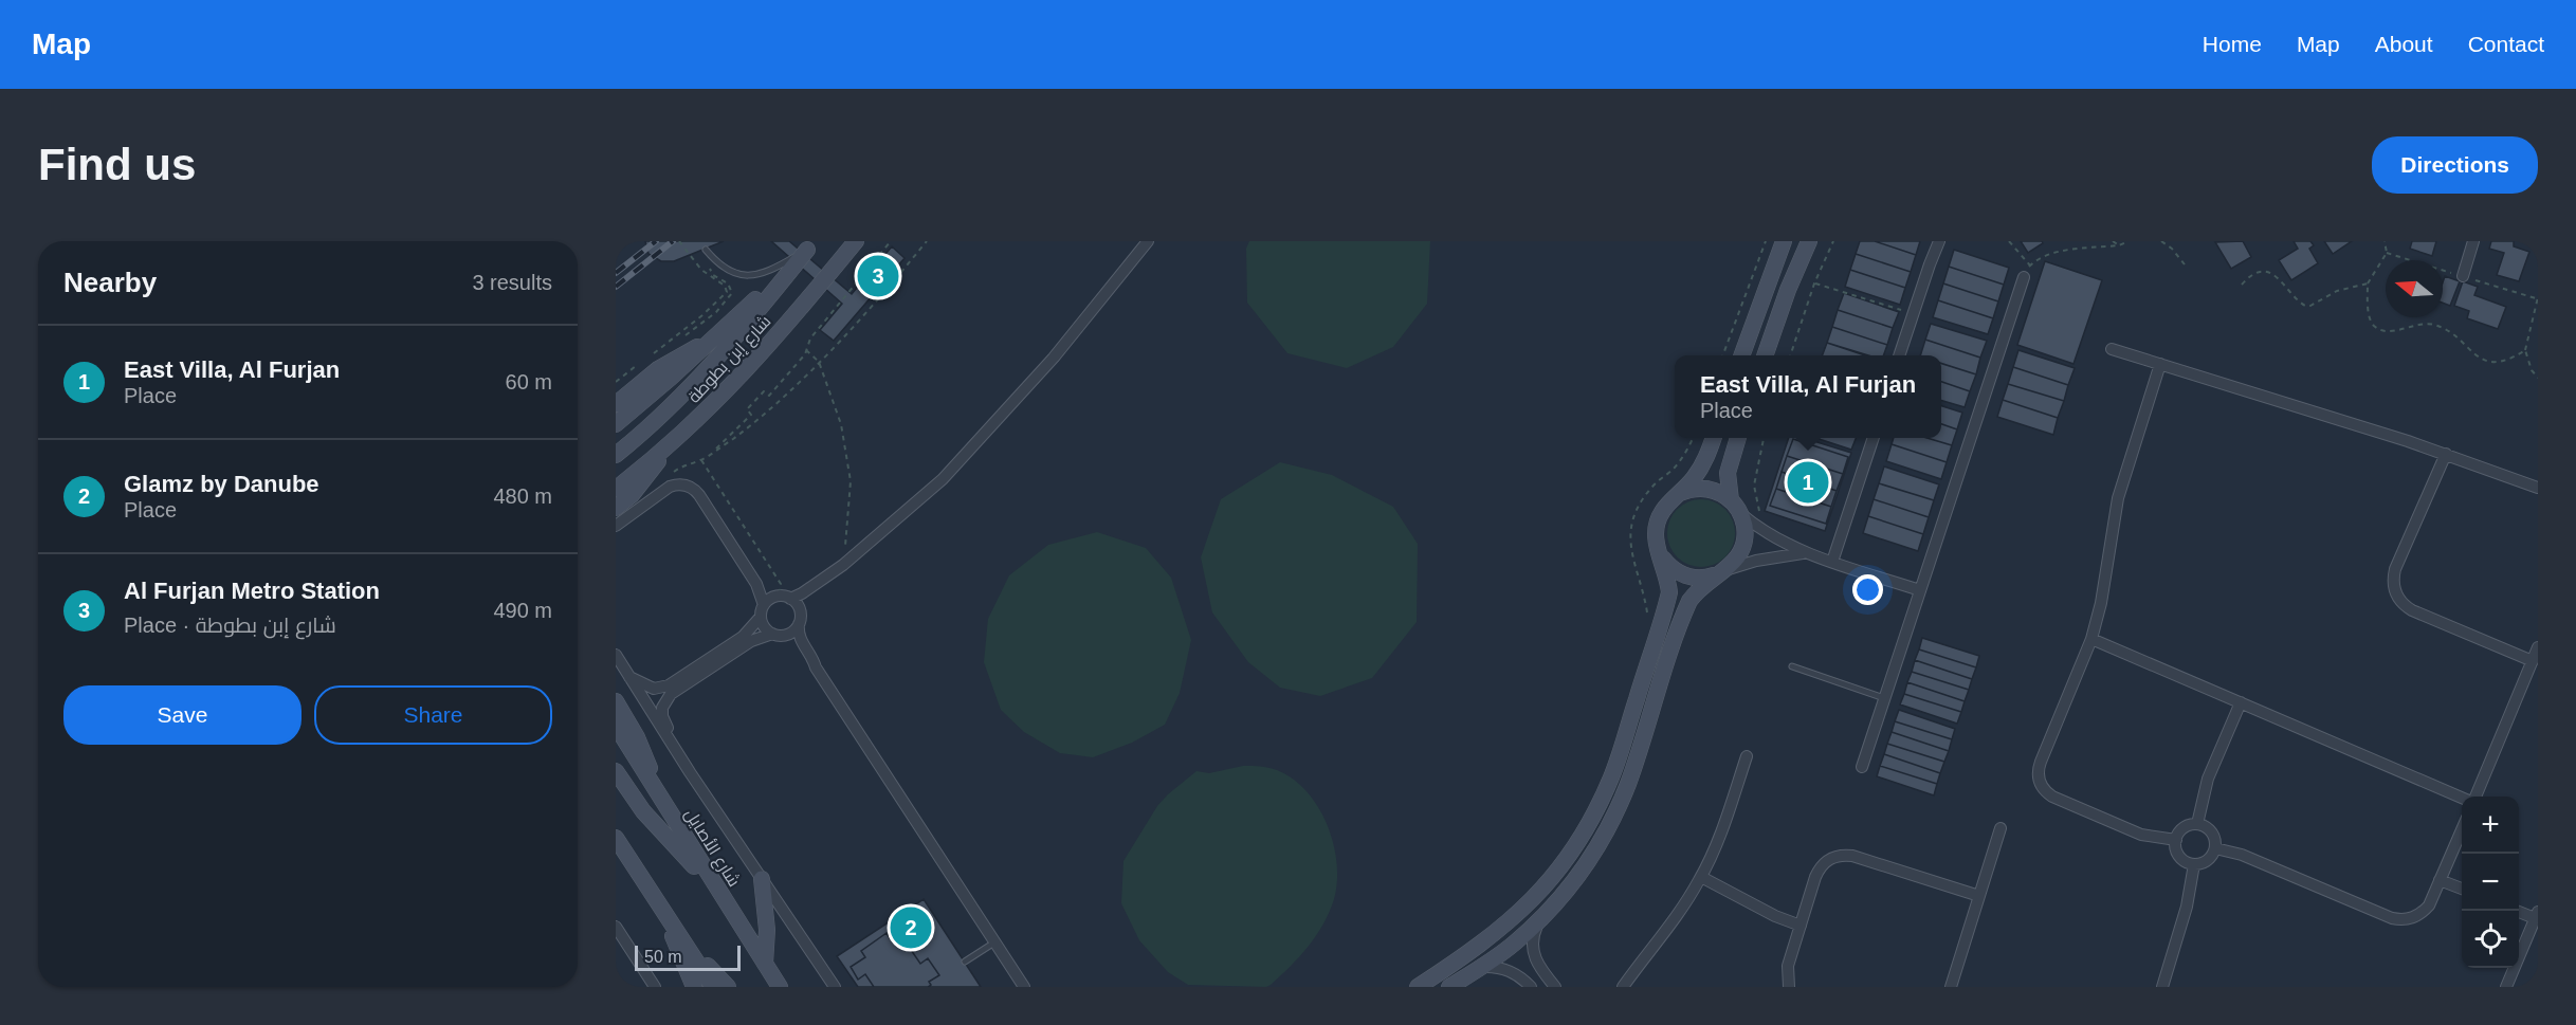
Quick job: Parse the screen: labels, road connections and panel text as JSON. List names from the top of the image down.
{
  "streets": {
    "main road": ["شارع إبن بطوطة", "شارع الأصايل"]
  },
  "scale_bar": "50 m",
  "north": "left",
  "page": {
    "header": "Map",
    "nav": [
      "Home",
      "Map",
      "About",
      "Contact"
    ],
    "buttons": [
      "Directions",
      ["Save", "Share"]
    ],
    "title": "Find us",
    "heading": ["Nearby", "3 results"],
    "pins": ["3", "1", "2"],
    "list": [
      {
        "mark": "1",
        "name": "East Villa, Al Furjan",
        "note": "Place",
        "value": "60 m"
      },
      {
        "mark": "2",
        "name": "Glamz by Danube",
        "note": "Place",
        "value": "480 m"
      },
      {
        "mark": "3",
        "name": "Al Furjan Metro Station",
        "note": "Place · شارع إبن بطوطة",
        "value": "490 m"
      }
    ],
    "popup": ["East Villa, Al Furjan", "Place"],
    "map_buttons": ["+", "−"],
    "scale": "50 m"
  }
}
